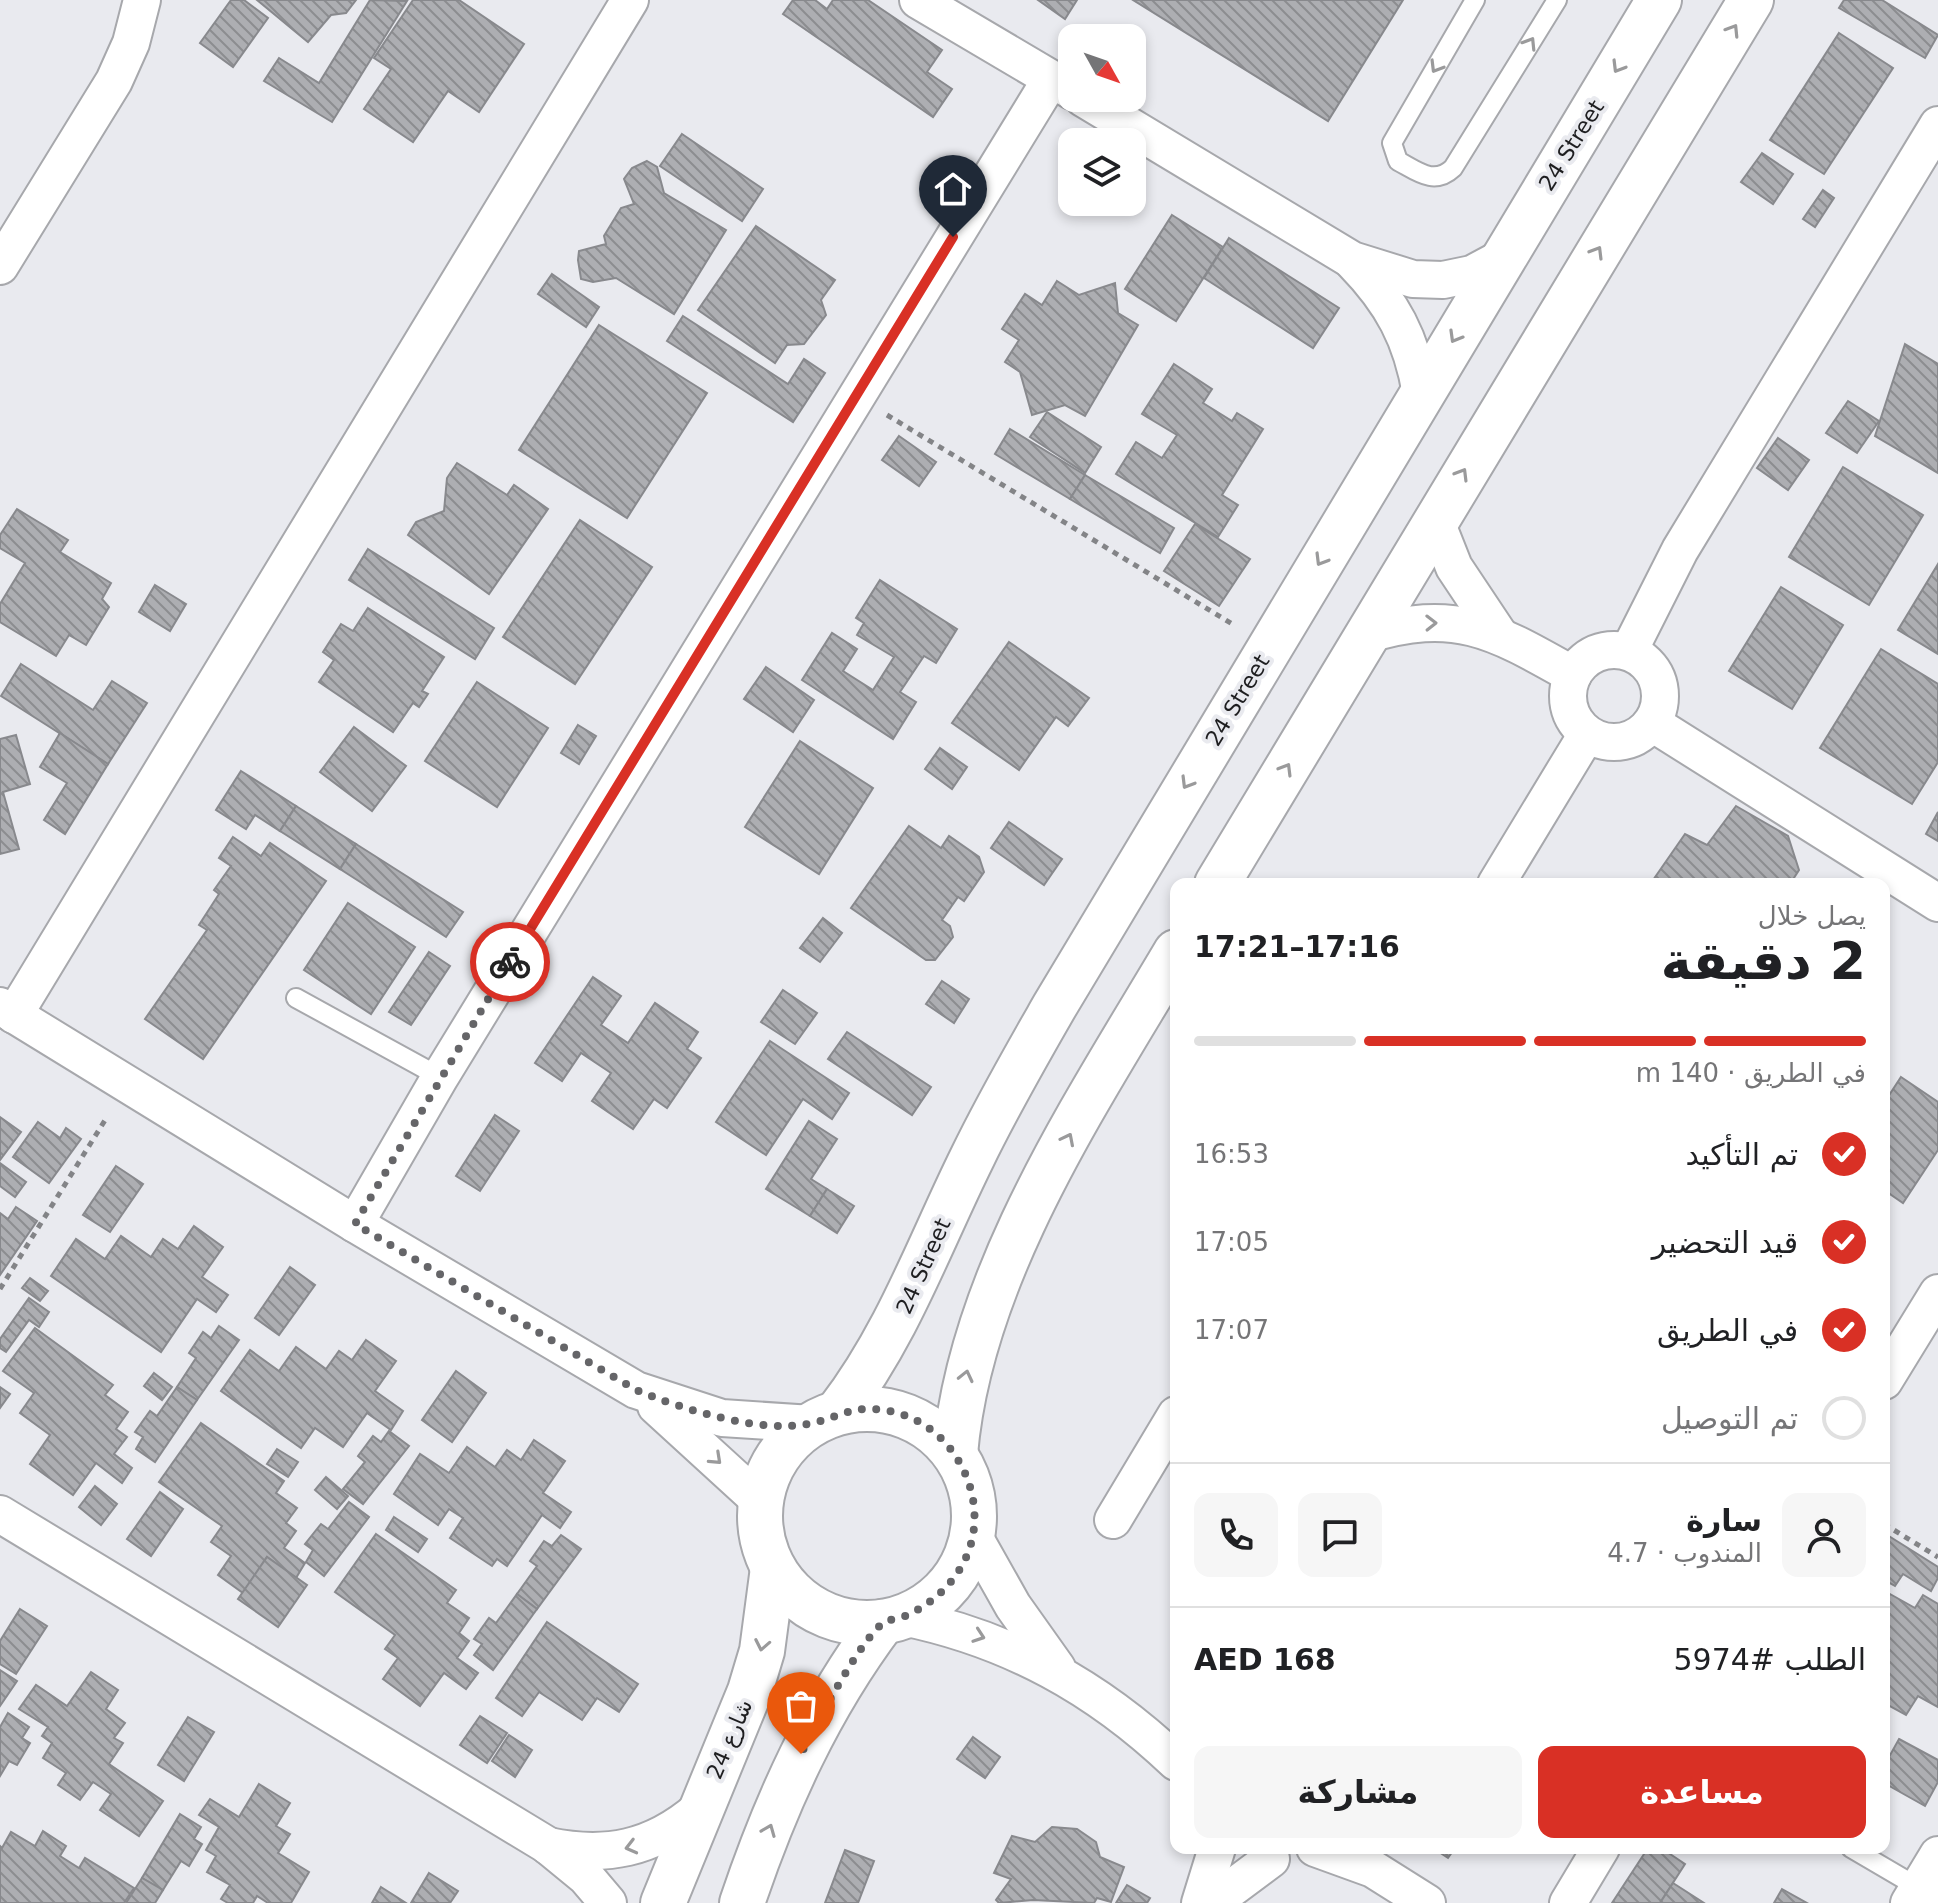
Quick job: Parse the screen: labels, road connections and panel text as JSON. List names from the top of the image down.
{
  "streets": {
    "street": ["24 Street", "شارع 24"]
  },
  "crossings": [
    ["24 Street", "شارع 24"]
  ],
  "north": "bottom right",
  "page": {
    "heading": ["2 دقيقة", "يصل خلال", "17:16–17:21"],
    "panel": [
      "سارة",
      "المندوب · 4.7",
      "الطلب #5974",
      "AED 168"
    ],
    "bar": "في الطريق · 140 m",
    "list": [
      ["تم التأكيد", "16:53"],
      ["قيد التحضير", "17:05"],
      ["في الطريق", "17:07"],
      "تم التوصيل"
    ],
    "buttons": ["مساعدة", "مشاركة"]
  }
}
